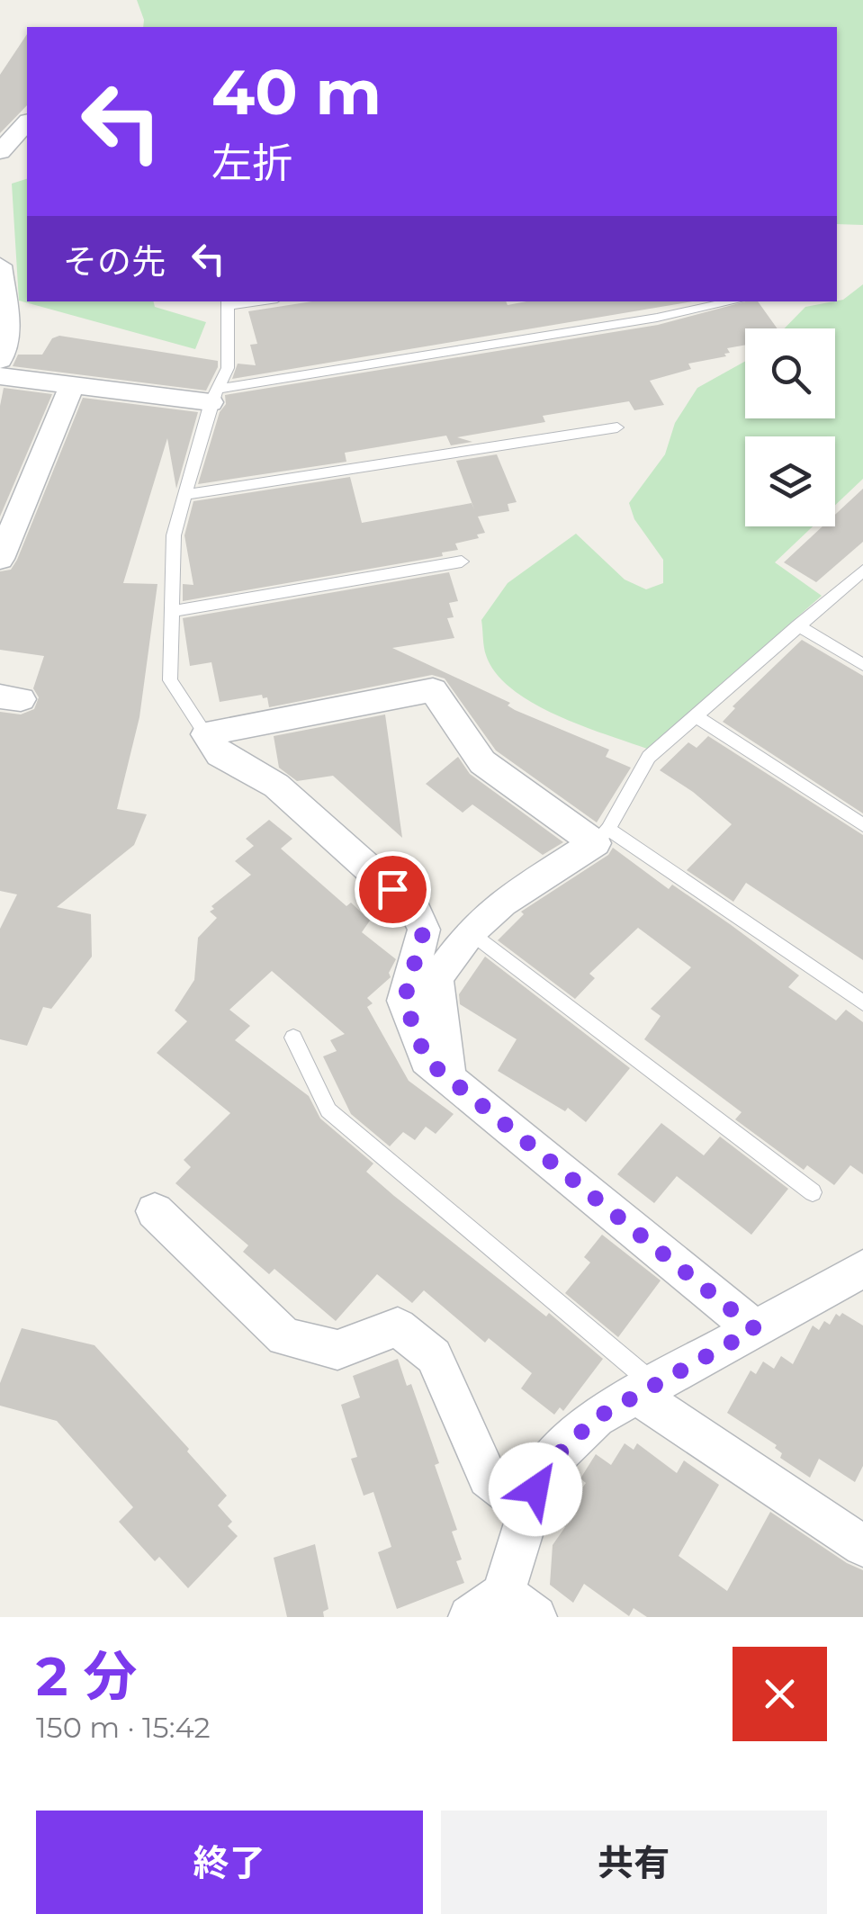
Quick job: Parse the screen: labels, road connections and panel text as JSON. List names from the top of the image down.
{
  "page": {
    "turn": ["40 m", "左折"],
    "then": "その先",
    "heading": ["2 分", "150 m · 15:42"],
    "buttons": ["終了", "共有"]
  }
}
